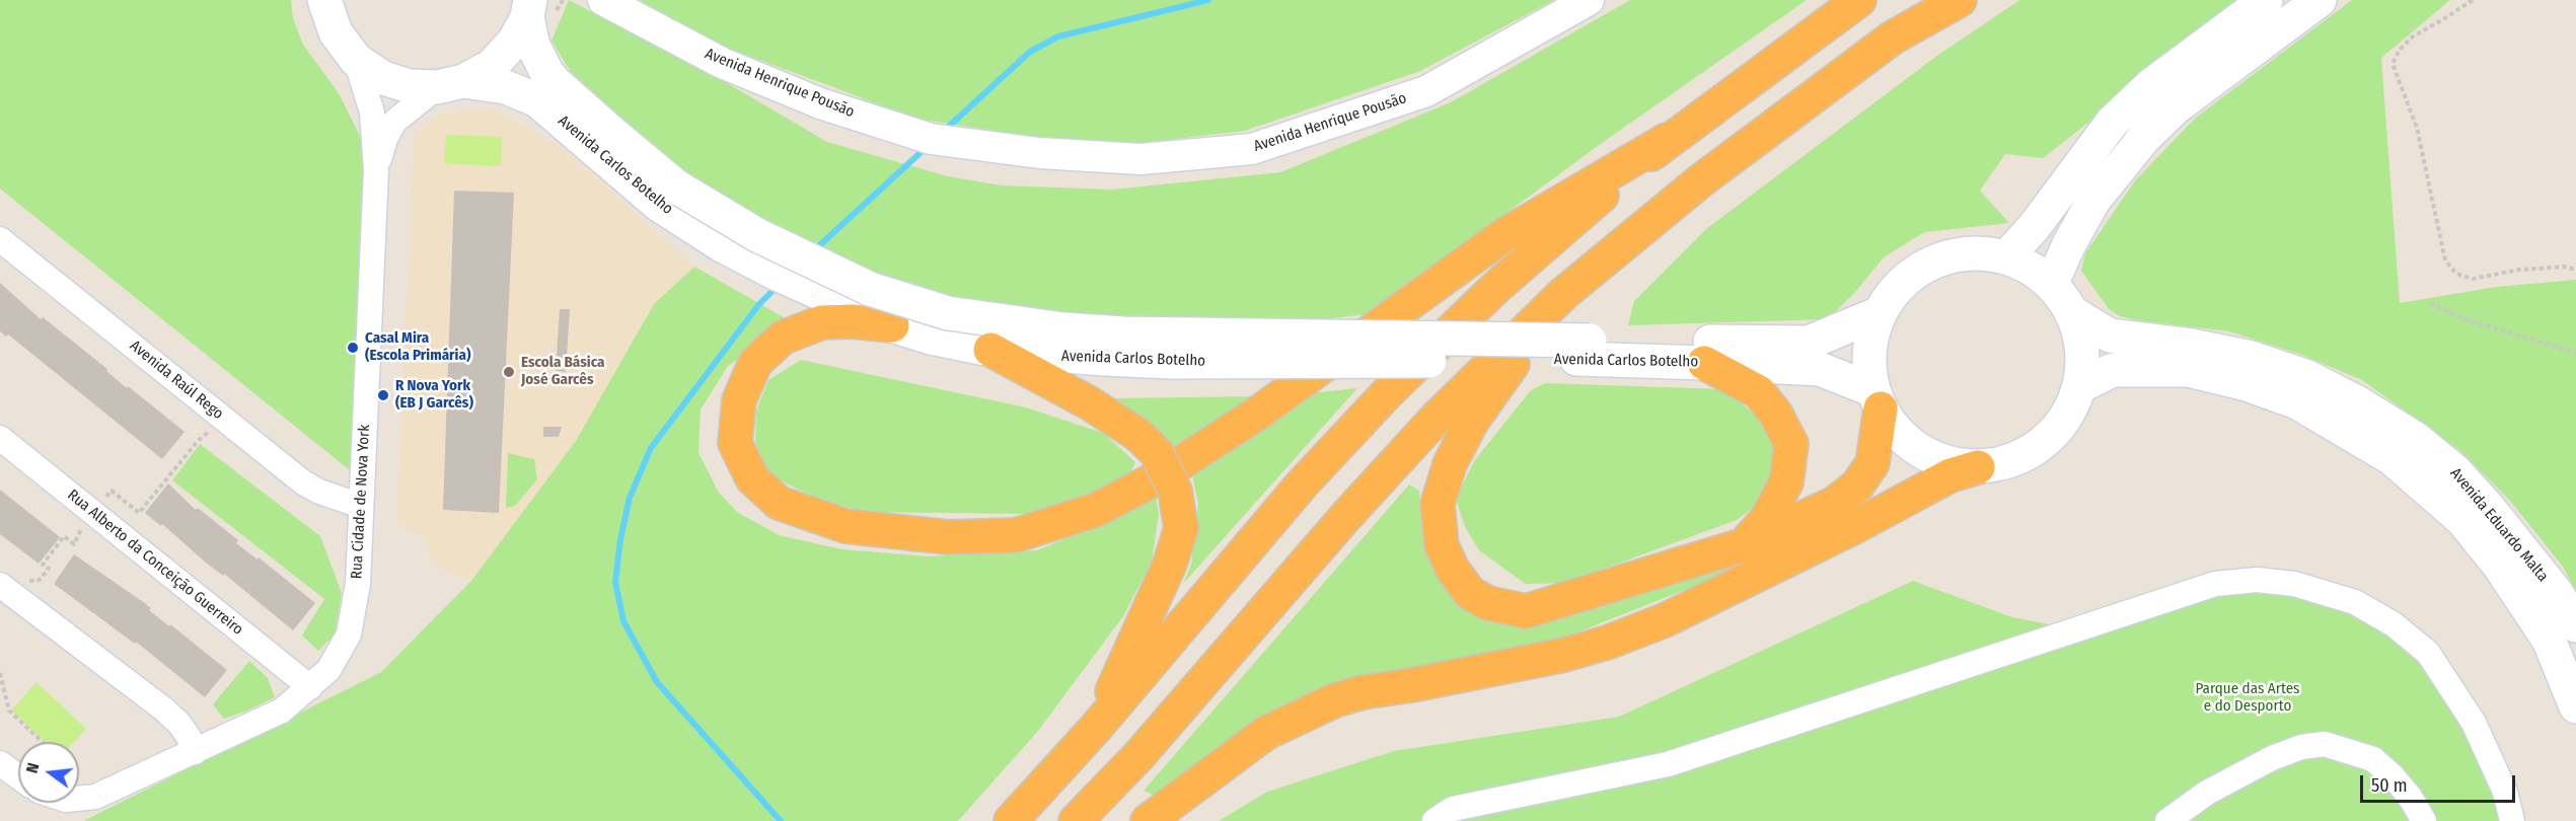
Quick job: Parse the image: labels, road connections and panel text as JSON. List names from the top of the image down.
{
  "streets": {
    "main road": ["Avenida Carlos Botelho", "Avenida Eduardo Malta"],
    "street": [
      "Avenida Henrique Pousão",
      "Avenida Raúl Rego",
      "Rua Cidade de Nova York",
      "Rua Alberto da Conceição Guerreiro"
    ]
  },
  "crossings": [
    ["Avenida Carlos Botelho", "Avenida Eduardo Malta"],
    ["Avenida Raúl Rego", "Rua Cidade de Nova York"],
    ["Rua Cidade de Nova York", "Rua Alberto da Conceição Guerreiro"]
  ],
  "parks": ["Parque das Artes e do Desporto"],
  "places": ["Casal Mira (Escola Primária)", "Escola Básica José Garcês", "R Nova York (EB J Garcês)"],
  "scale_bar": "50 m",
  "north": "left"
}
